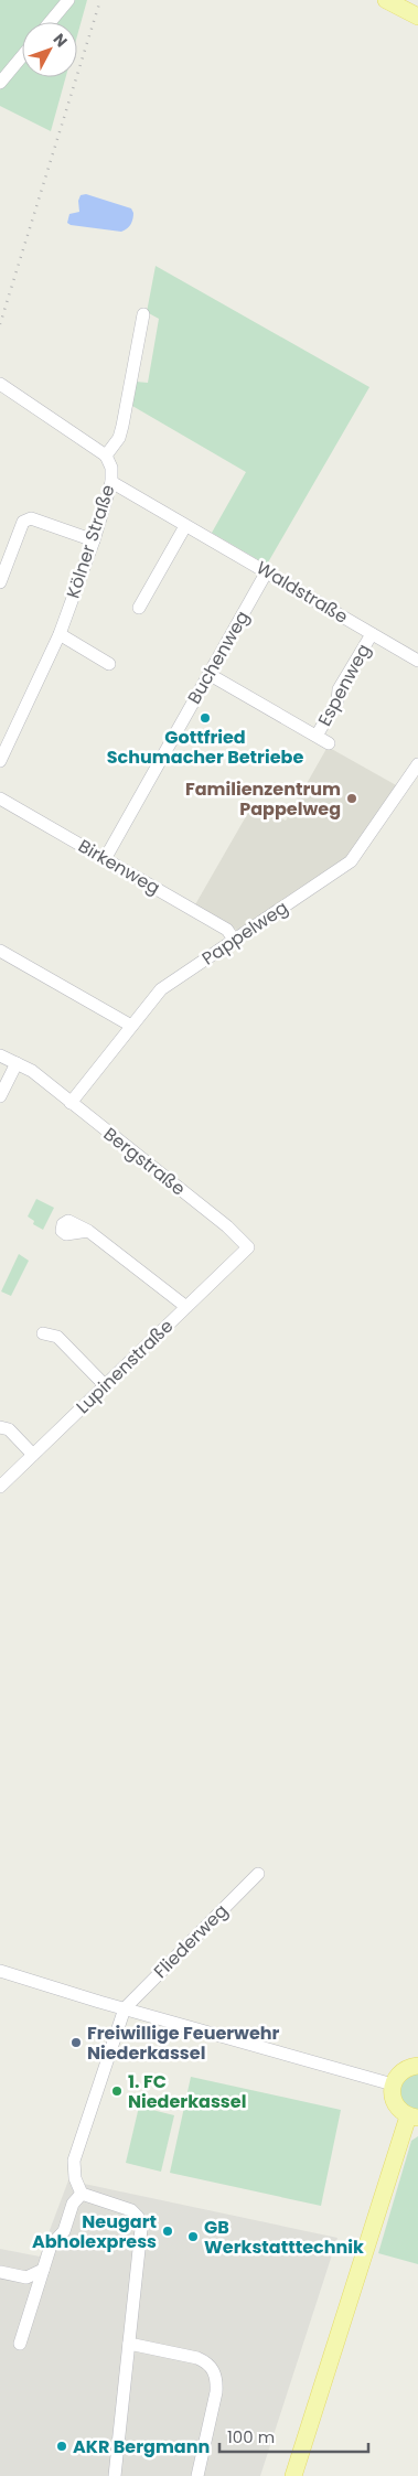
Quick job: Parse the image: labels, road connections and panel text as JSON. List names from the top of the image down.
{
  "streets": {
    "street": [
      "Kölner Straße",
      "Waldstraße",
      "Buchenweg",
      "Espenweg",
      "Birkenweg",
      "Pappelweg",
      "Bergstraße",
      "Lupinenstraße",
      "Fliederweg"
    ]
  },
  "crossings": [
    ["Kölner Straße", "Waldstraße"],
    ["Waldstraße", "Buchenweg"],
    ["Waldstraße", "Espenweg"],
    ["Buchenweg", "Birkenweg"],
    ["Birkenweg", "Pappelweg"],
    ["Pappelweg", "Bergstraße"],
    ["Bergstraße", "Lupinenstraße"]
  ],
  "places": [
    "Gottfried Schumacher Betriebe",
    "Familienzentrum Pappelweg",
    "Freiwillige Feuerwehr Niederkassel",
    "1. FC Niederkassel",
    "Neugart Abholexpress",
    "GB Werkstatttechnik",
    "AKR Bergmann"
  ],
  "scale_bar": "100 m",
  "north": "top right"
}
